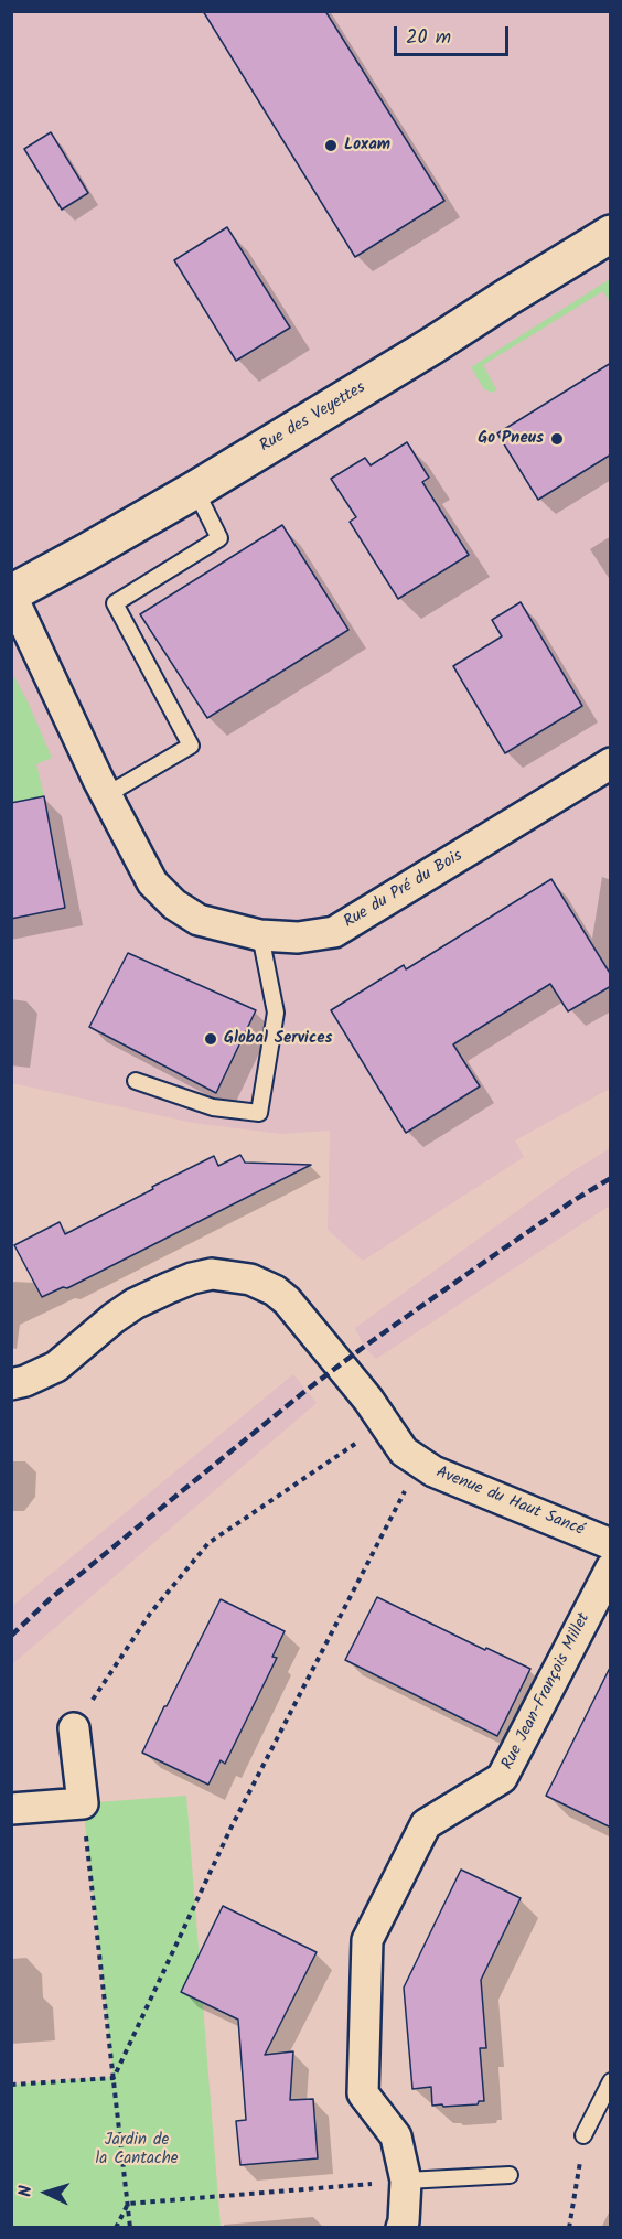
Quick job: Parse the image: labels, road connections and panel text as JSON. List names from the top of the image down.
{
  "streets": {
    "street": [
      "Rue des Veyettes",
      "Rue du Pré du Bois",
      "Avenue du Haut Sancé",
      "Rue Jean-François Millet"
    ]
  },
  "crossings": [
    ["Rue des Veyettes", "Rue du Pré du Bois"]
  ],
  "parks": ["Jardin de la Cantache"],
  "places": ["Loxam", "Go Pneus", "Global Services"],
  "scale_bar": "20 m",
  "north": "left"
}
